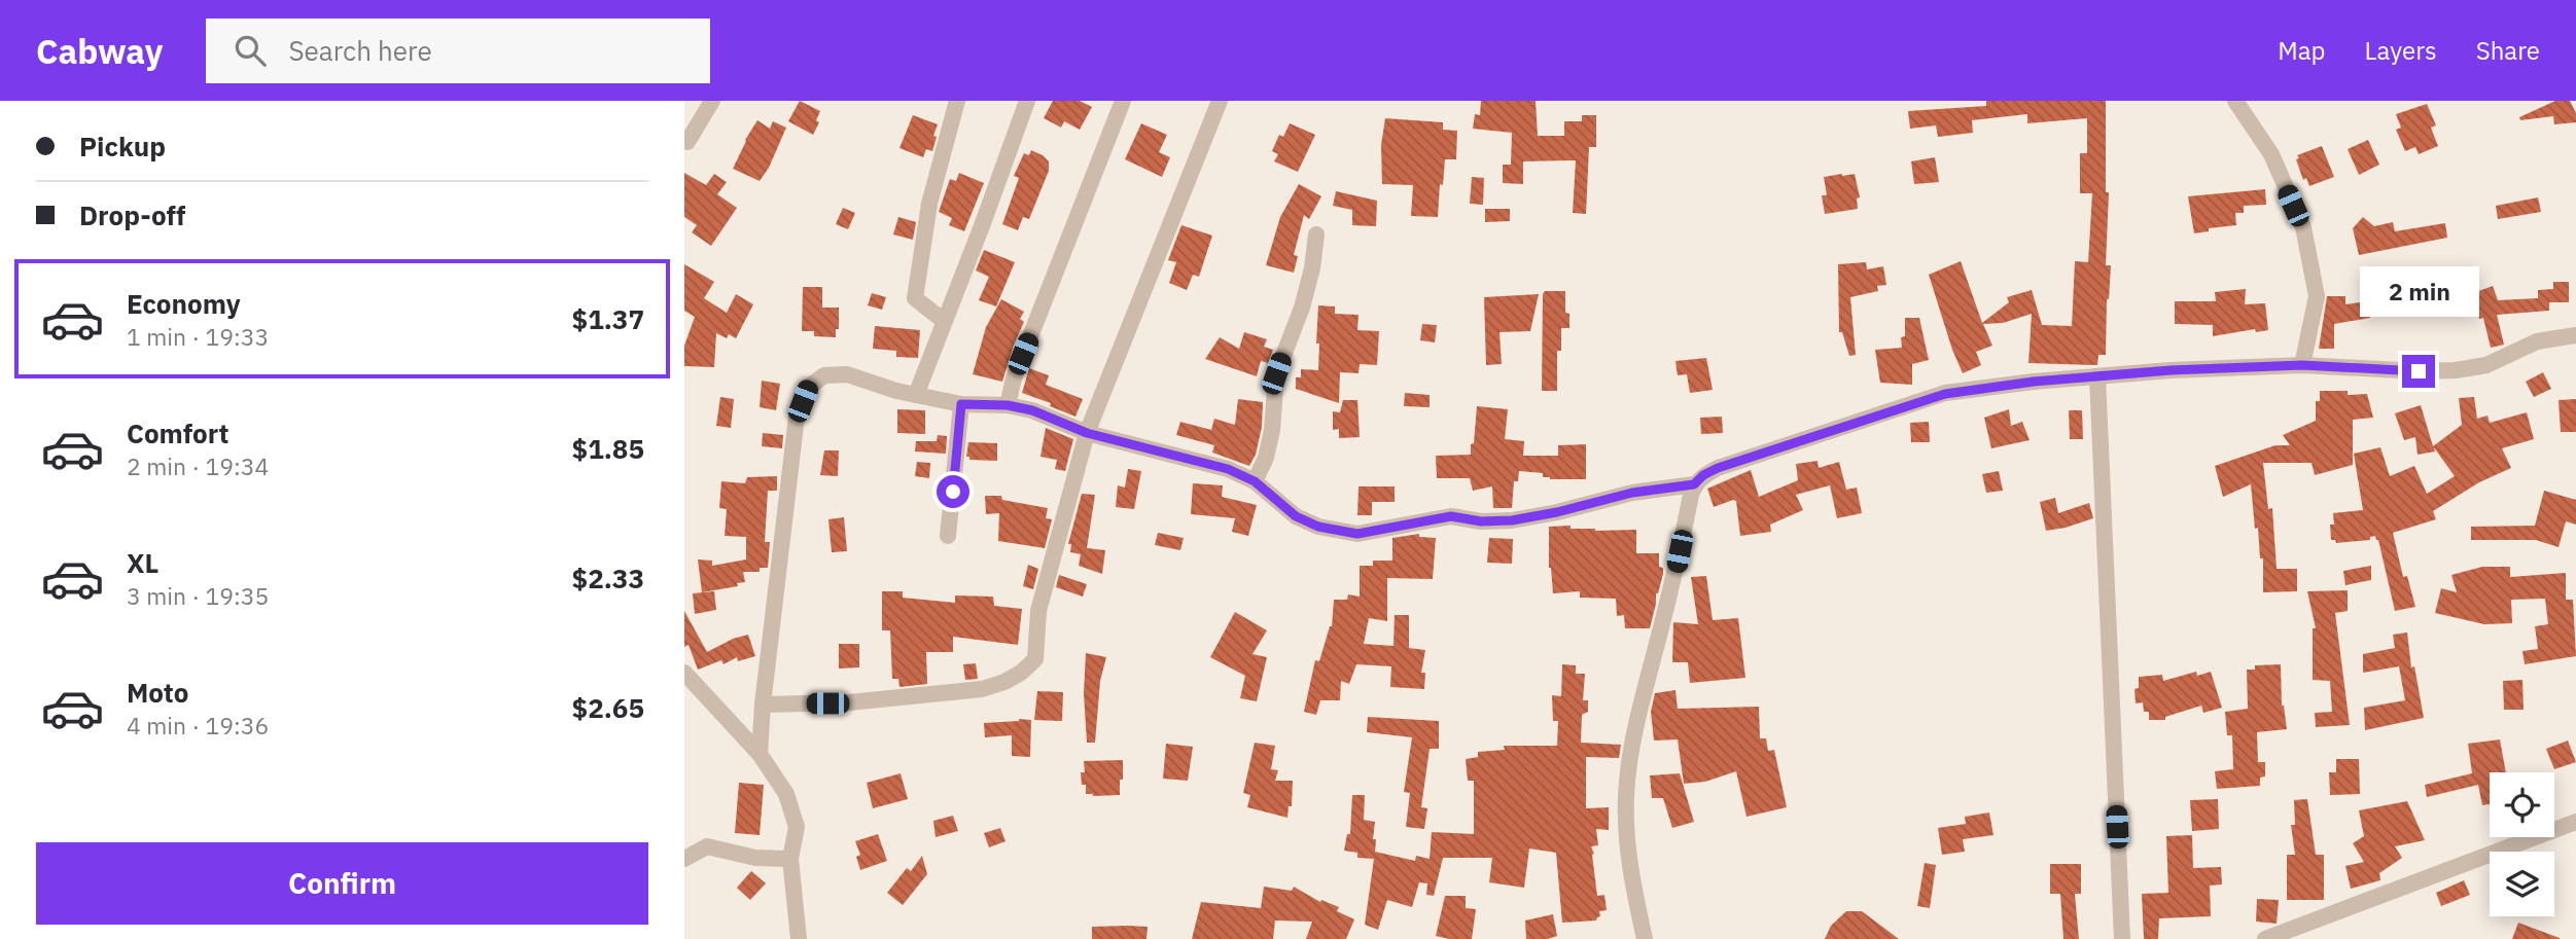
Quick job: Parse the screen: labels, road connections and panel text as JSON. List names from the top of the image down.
{
  "page": {
    "header": "Cabway",
    "search": "Search here",
    "nav": ["Map", "Layers", "Share"],
    "banner": ["Pickup", "Drop-off"],
    "list": [
      {
        "name": "Economy",
        "note": "1 min · 19:33",
        "value": "$1.37"
      },
      {
        "name": "Comfort",
        "note": "2 min · 19:34",
        "value": "$1.85"
      },
      {
        "name": "XL",
        "note": "3 min · 19:35",
        "value": "$2.33"
      },
      {
        "name": "Moto",
        "note": "4 min · 19:36",
        "value": "$2.65"
      }
    ],
    "bubble": "2 min",
    "buttons": "Confirm"
  }
}
